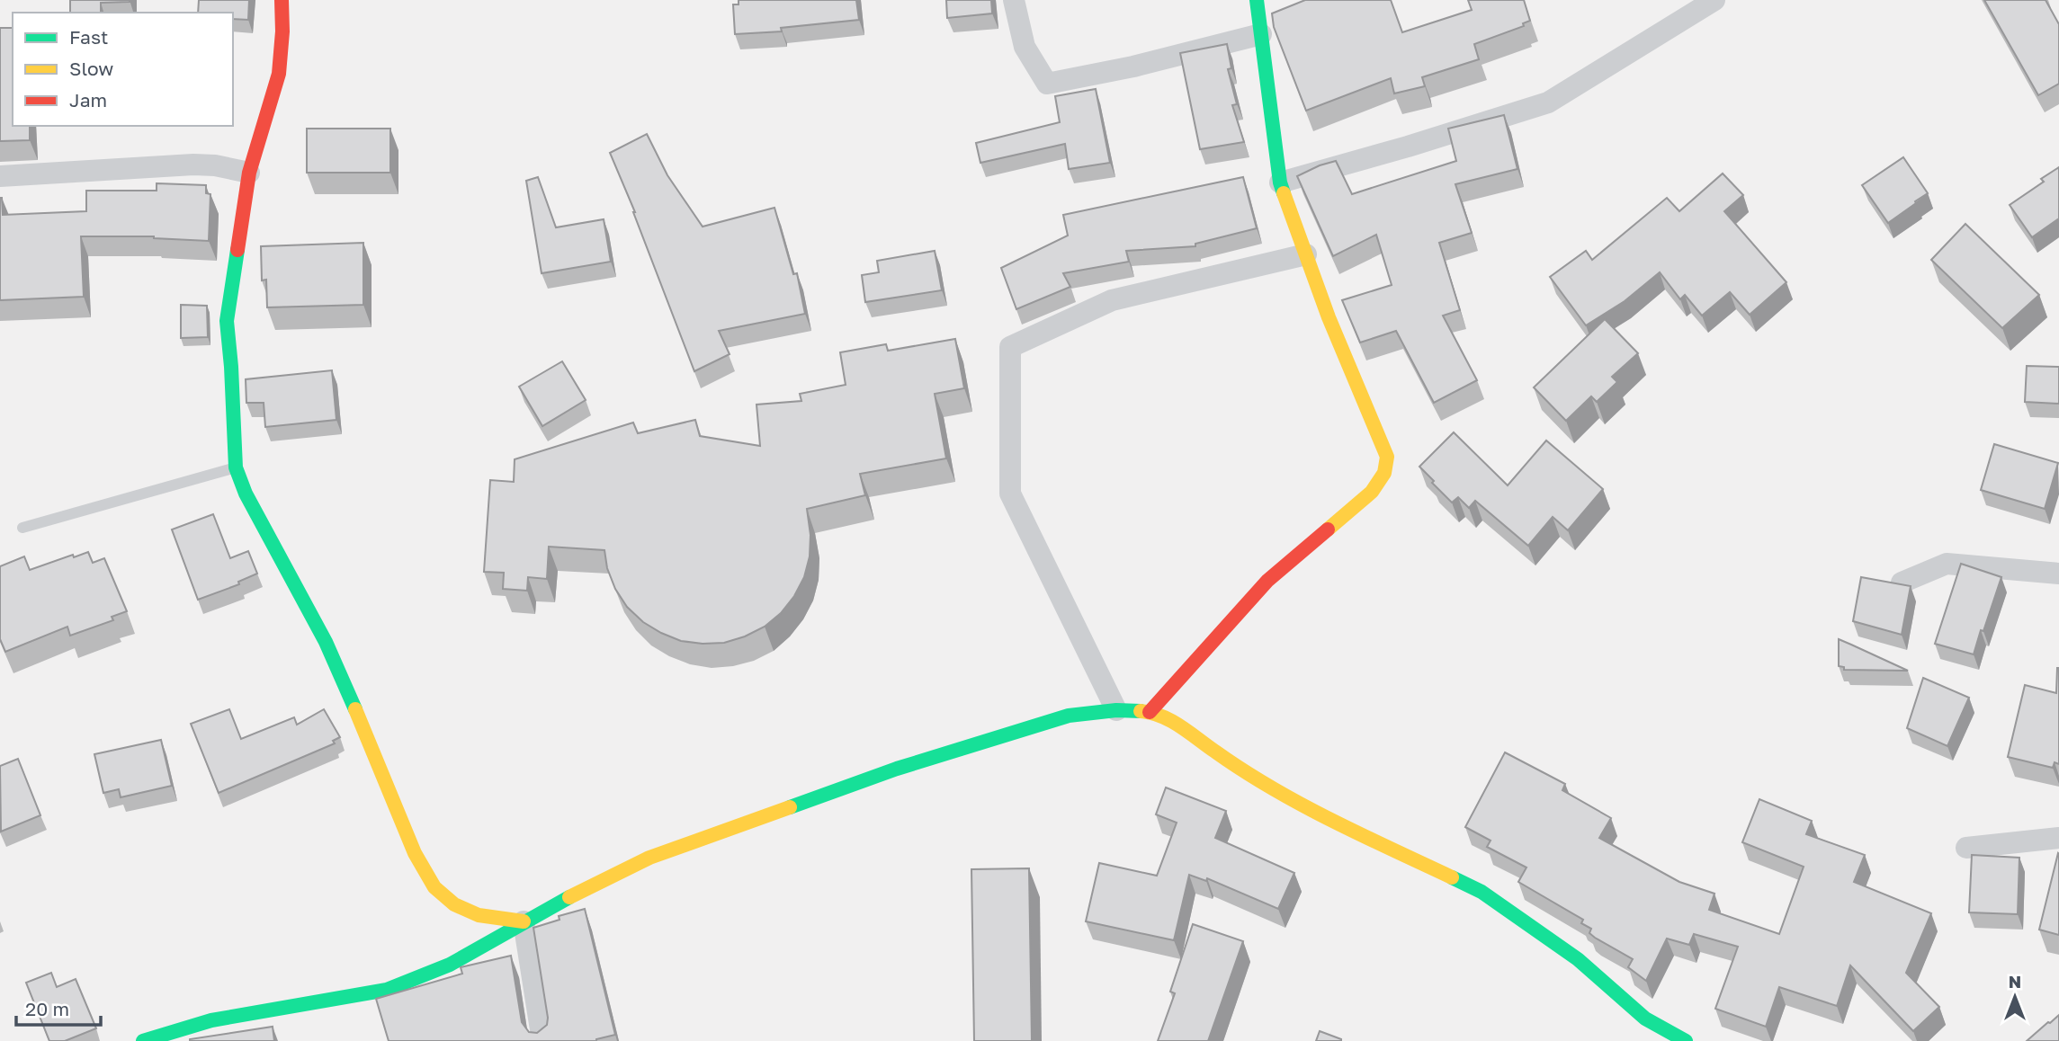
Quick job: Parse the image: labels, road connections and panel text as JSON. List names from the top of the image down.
{
  "legend": ["Fast", "Slow", "Jam"],
  "scale_bar": "20 m",
  "north": "top"
}
